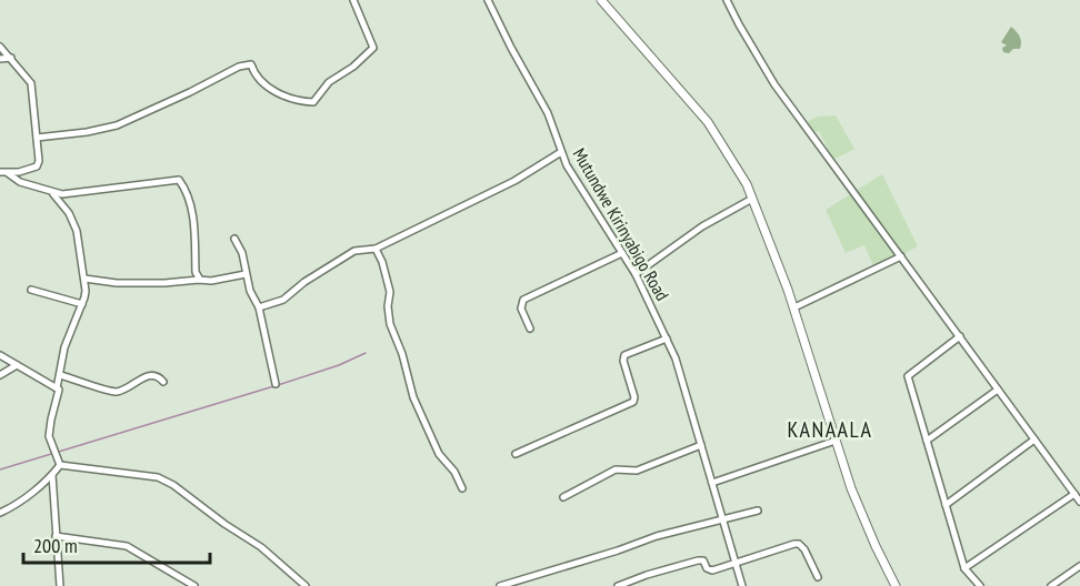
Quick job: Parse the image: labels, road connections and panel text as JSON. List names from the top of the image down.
{
  "streets": {
    "street": ["Mutundwe Kirinyabigo Road"]
  },
  "districts": ["KANAALA"],
  "scale_bar": "200 m"
}
